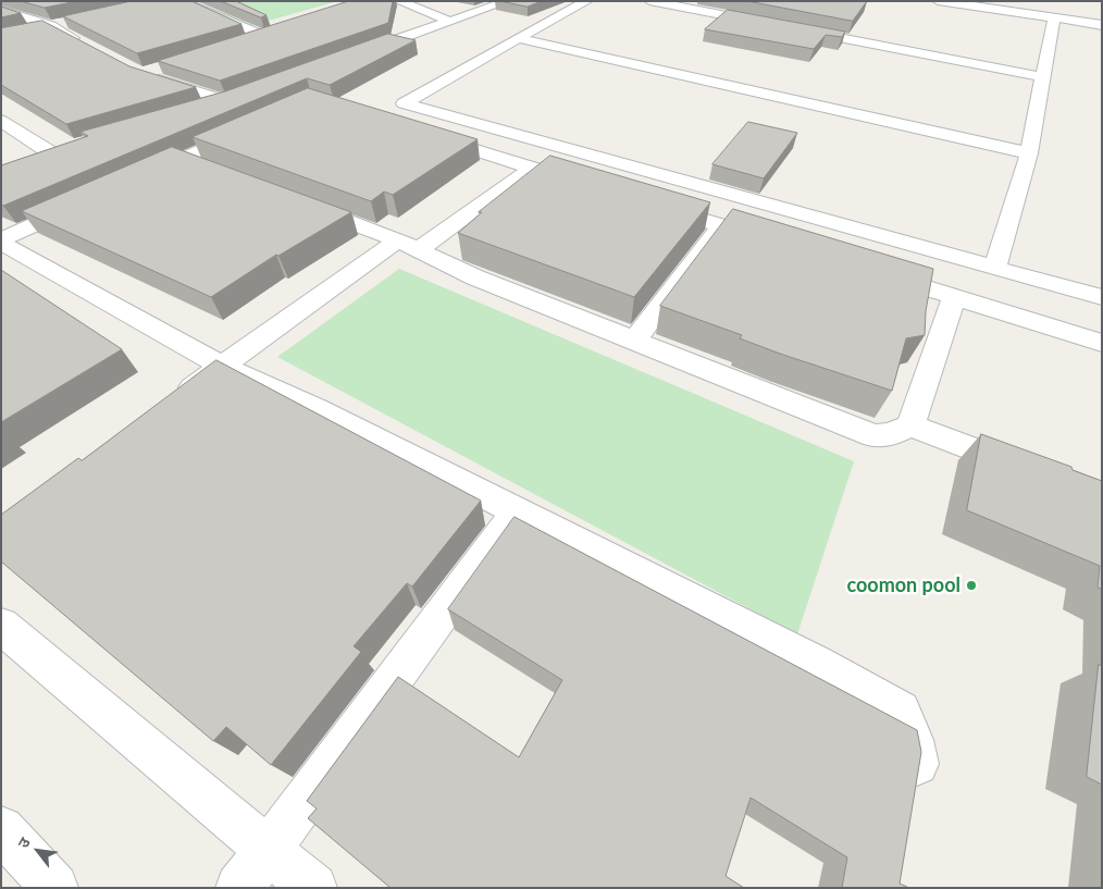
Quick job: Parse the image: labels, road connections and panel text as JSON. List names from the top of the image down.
{
  "places": ["coomon pool"],
  "north": "top left"
}
